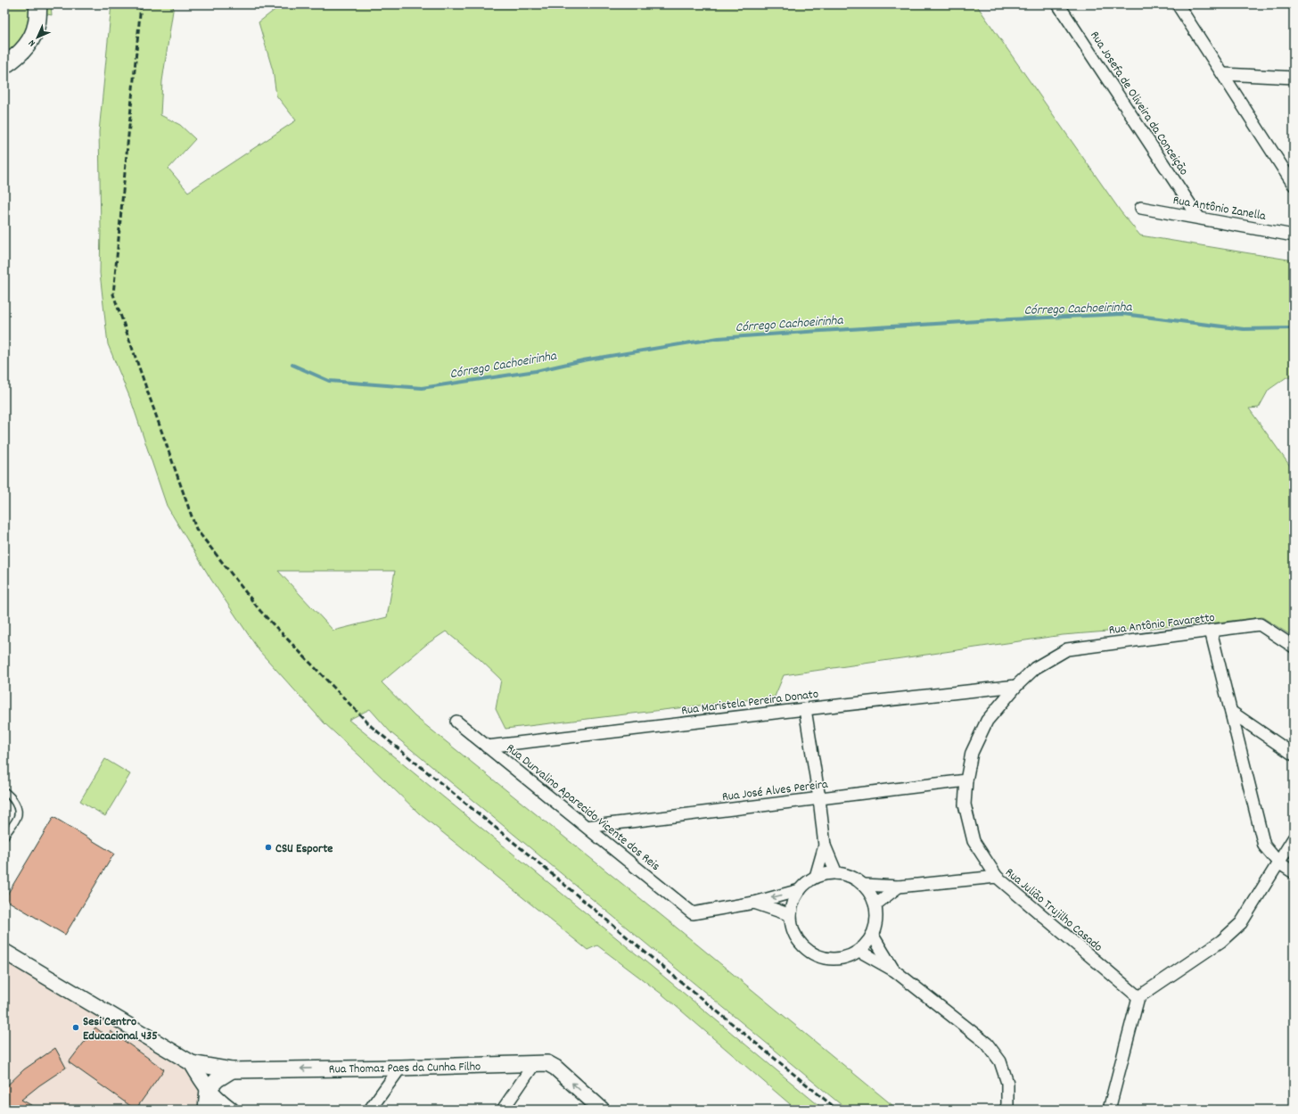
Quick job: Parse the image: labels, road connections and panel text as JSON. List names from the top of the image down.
{
  "streets": {
    "street": [
      "Rua Josefa de Oliveira da Conceição",
      "Rua Antônio Zanella",
      "Rua Antônio Favaretto",
      "Rua Maristela Pereira Donato",
      "Rua José Alves Pereira",
      "Rua Durvalino Aparecido Vicente dos Reis",
      "Rua Julião Trujilho Casado",
      "Rua Thomaz Paes da Cunha Filho"
    ]
  },
  "crossings": [
    ["Rua Josefa de Oliveira da Conceição", "Rua Antônio Zanella"],
    ["Rua Antônio Favaretto", "Rua Maristela Pereira Donato"],
    ["Rua Maristela Pereira Donato", "Rua Durvalino Aparecido Vicente dos Reis"],
    ["Rua José Alves Pereira", "Rua Durvalino Aparecido Vicente dos Reis"]
  ],
  "water": ["Córrego Cachoeirinha"],
  "places": ["CSU Esporte", "Sesi Centro Educacional 435"],
  "north": "bottom left"
}
